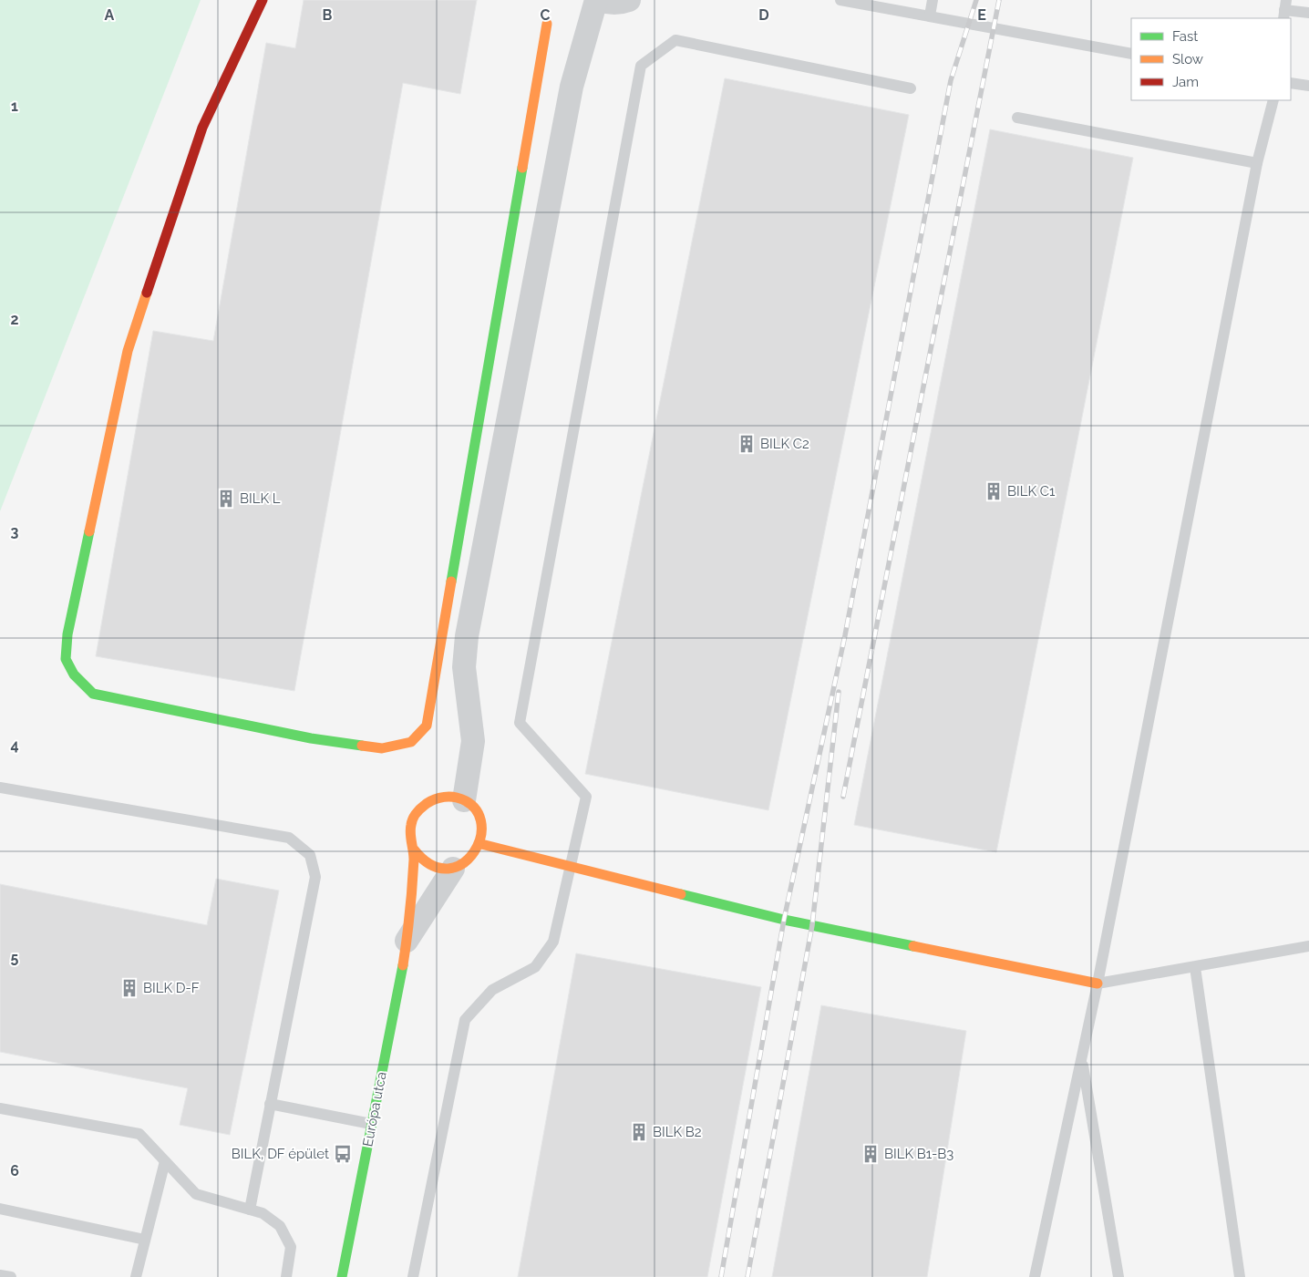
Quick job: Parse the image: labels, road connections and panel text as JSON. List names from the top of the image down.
{
  "streets": {
    "street": ["Európa utca"]
  },
  "places": {
    "building": [
      "BILK C2",
      "BILK C1",
      "BILK L",
      "BILK D-F",
      "BILK B2",
      "BILK B1-B3"
    ],
    "bus stop": ["BILK, DF épület"]
  },
  "legend": ["Fast", "Slow", "Jam"],
  "grid": {
    "columns": [
      "A",
      "B",
      "C",
      "D",
      "E"
    ],
    "rows": [
      "1",
      "2",
      "3",
      "4",
      "5",
      "6"
    ]
  }
}
